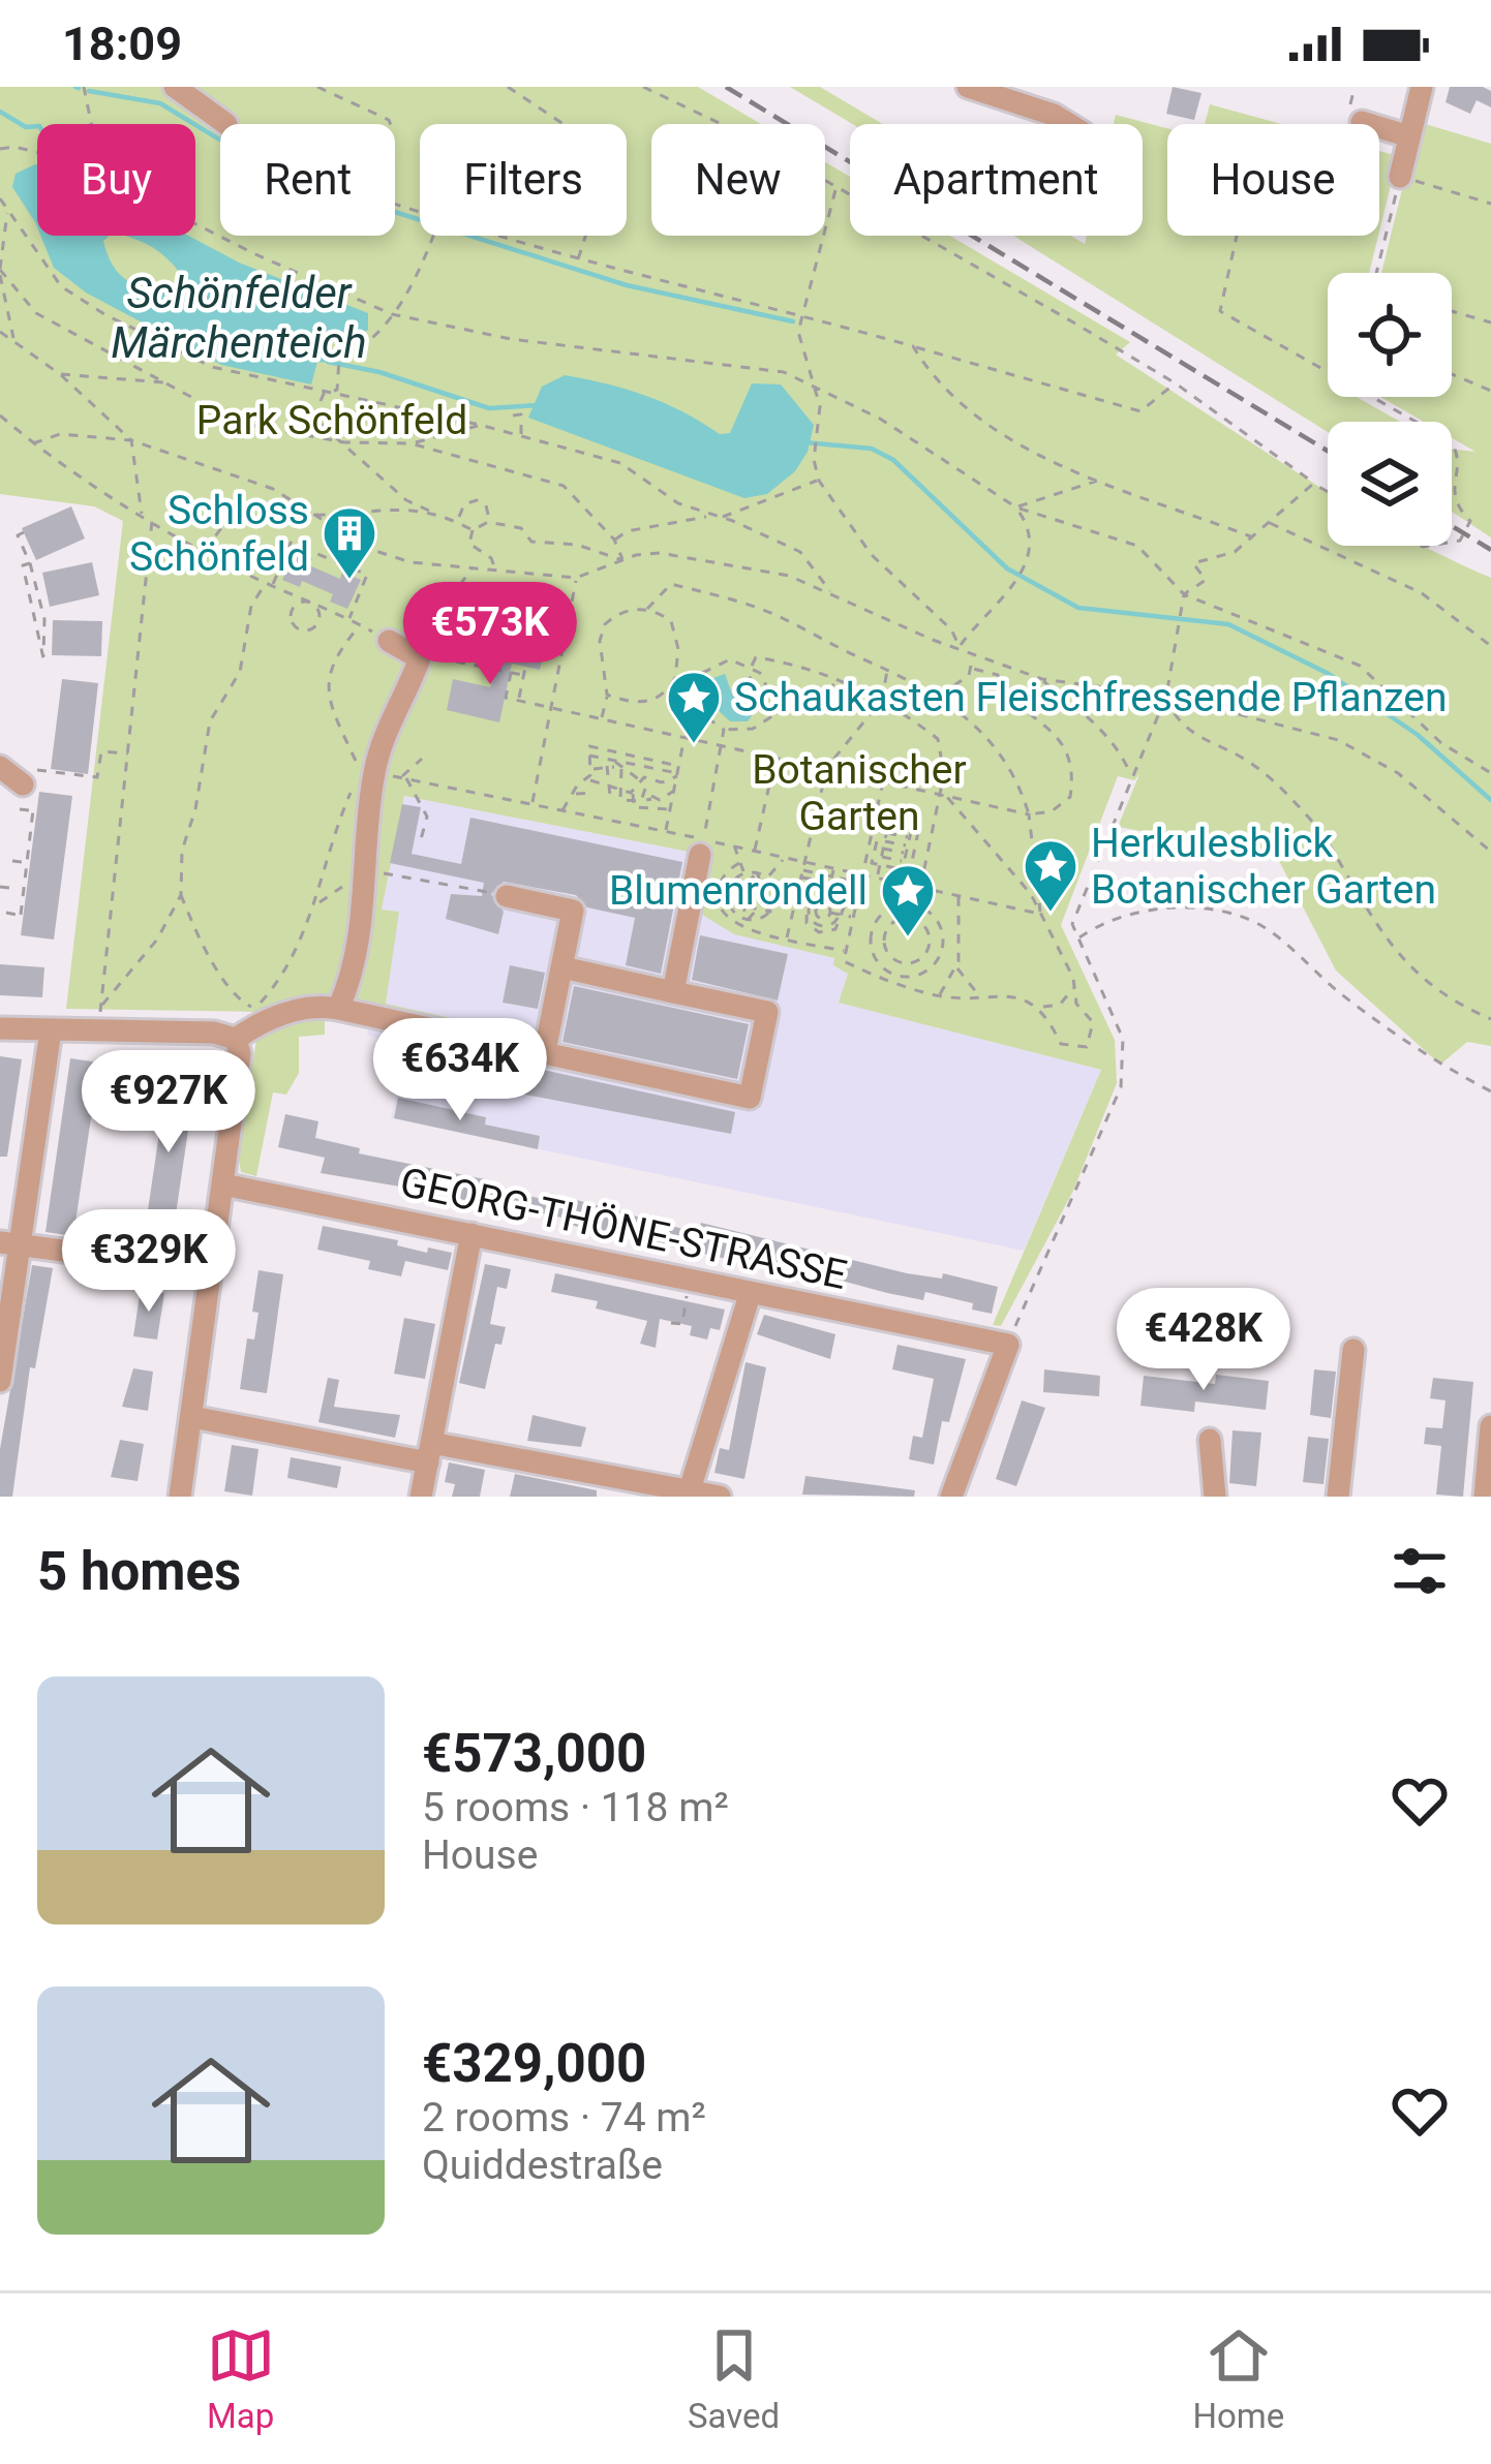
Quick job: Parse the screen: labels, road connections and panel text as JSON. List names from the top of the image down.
{
  "streets": {
    "street": ["GEORG-THÖNE-STRASSE"]
  },
  "water": ["Schönfelder Märchenteich"],
  "parks": ["Park Schönfeld", "Botanischer Garten"],
  "places": {
    "building": ["Schloss Schönfeld"],
    "place": ["Schaukasten Fleischfressende Pflanzen", "Herkulesblick Botanischer Garten", "Blumenrondell"]
  },
  "page": {
    "status": "18:09",
    "chip": [
      "Buy",
      "Rent",
      "Filters",
      "New",
      "Apartment",
      "House"
    ],
    "price": [
      "€573K",
      "€634K",
      "€927K",
      "€329K",
      "€428K"
    ],
    "heading": "5 homes",
    "list": [
      {
        "name": "€573,000",
        "note": "5 rooms · 118 m² · House"
      },
      {
        "name": "€329,000",
        "note": "2 rooms · 74 m² · Quiddestraße"
      }
    ],
    "tabs": ["Map", "Saved", "Home"]
  }
}
